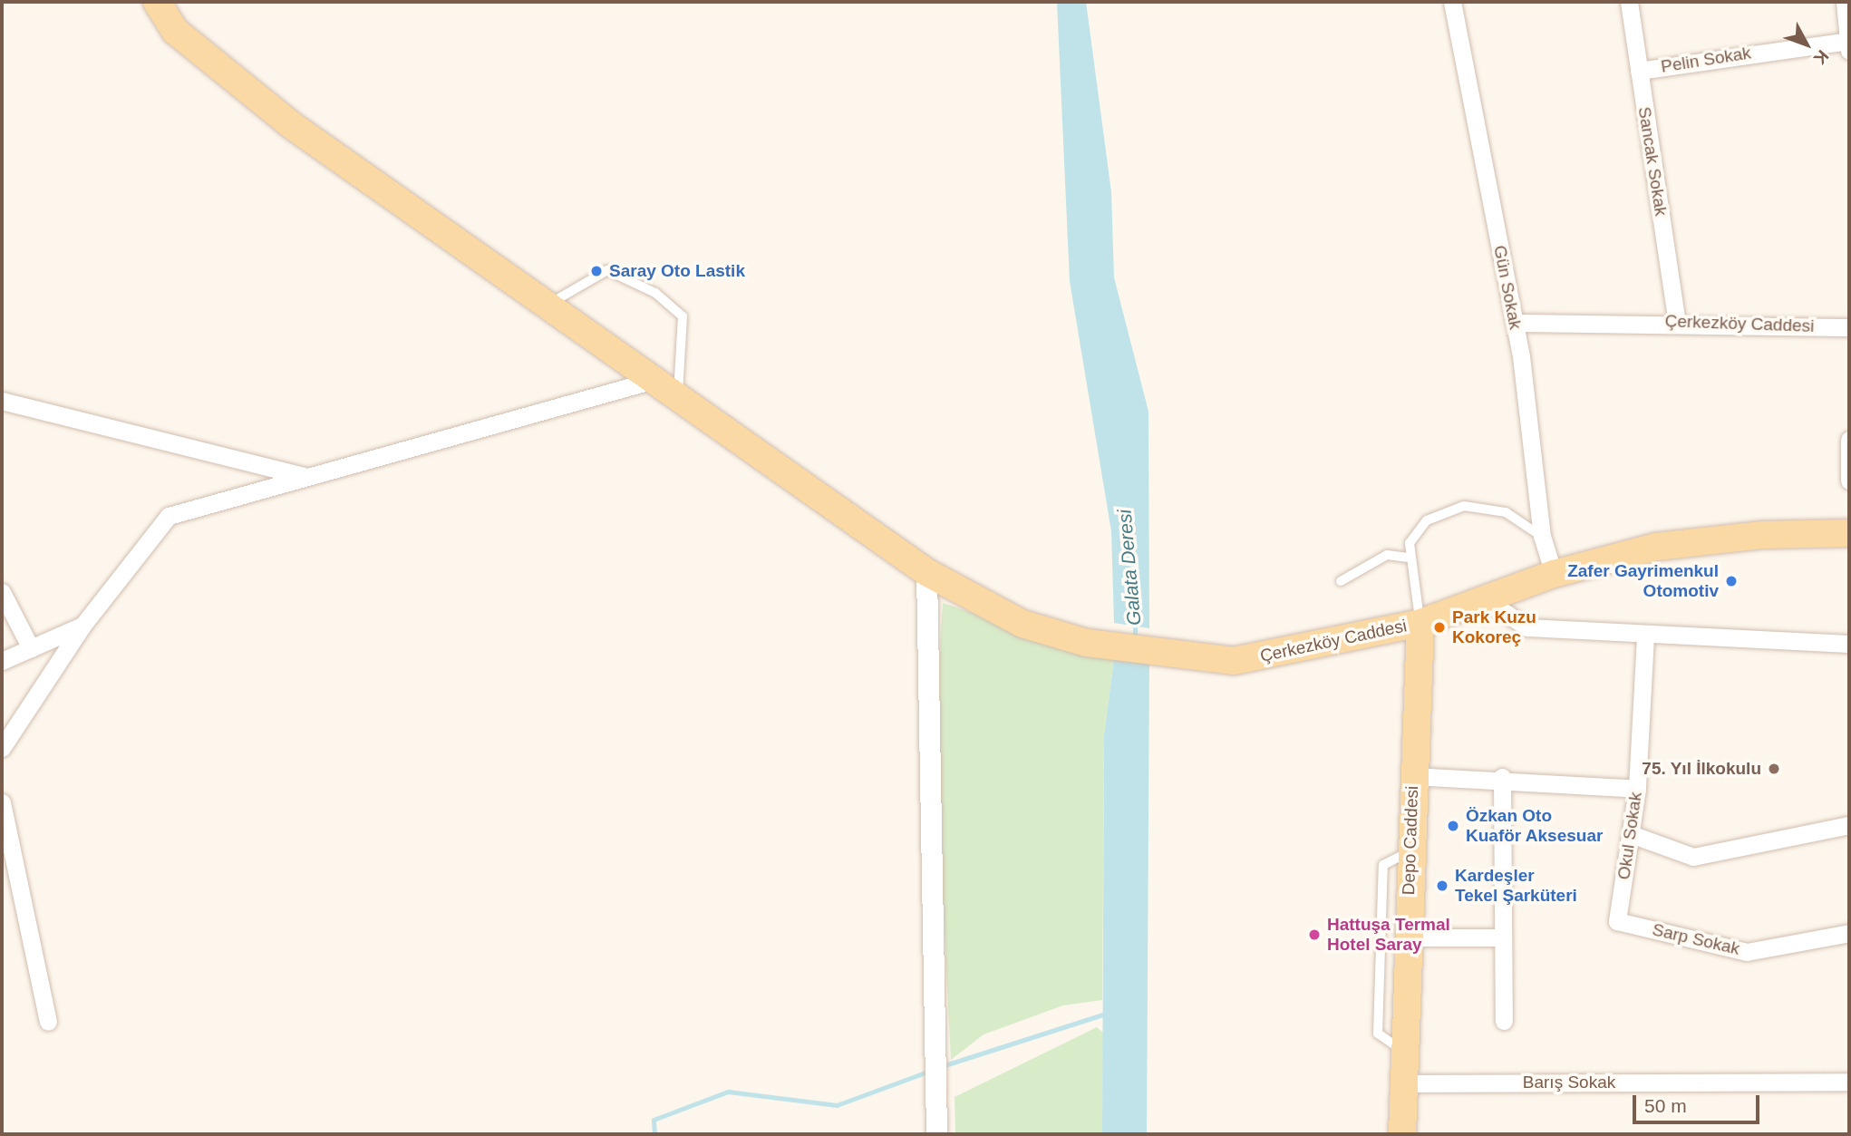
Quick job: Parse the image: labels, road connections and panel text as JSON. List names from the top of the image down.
{
  "streets": {
    "main road": ["Çerkezköy Caddesi", "Depo Caddesi"],
    "street": [
      "Pelin Sokak",
      "Sancak Sokak",
      "Gün Sokak",
      "Okul Sokak",
      "Sarp Sokak",
      "Barış Sokak"
    ]
  },
  "crossings": [
    ["Pelin Sokak", "Sancak Sokak"],
    ["Sancak Sokak", "Çerkezköy Caddesi"],
    ["Gün Sokak", "Çerkezköy Caddesi"],
    ["Çerkezköy Caddesi", "Depo Caddesi"],
    ["Okul Sokak", "Sarp Sokak"],
    ["Depo Caddesi", "Barış Sokak"]
  ],
  "water": ["Galata Deresi"],
  "places": [
    "Saray Oto Lastik",
    "Zafer Gayrimenkul Otomotiv",
    "Park Kuzu Kokoreç",
    "75. Yıl İlkokulu",
    "Özkan Oto Kuaför Aksesuar",
    "Kardeşler Tekel Şarküteri",
    "Hattuşa Termal Hotel Saray"
  ],
  "scale_bar": "50 m",
  "north": "bottom right"
}
